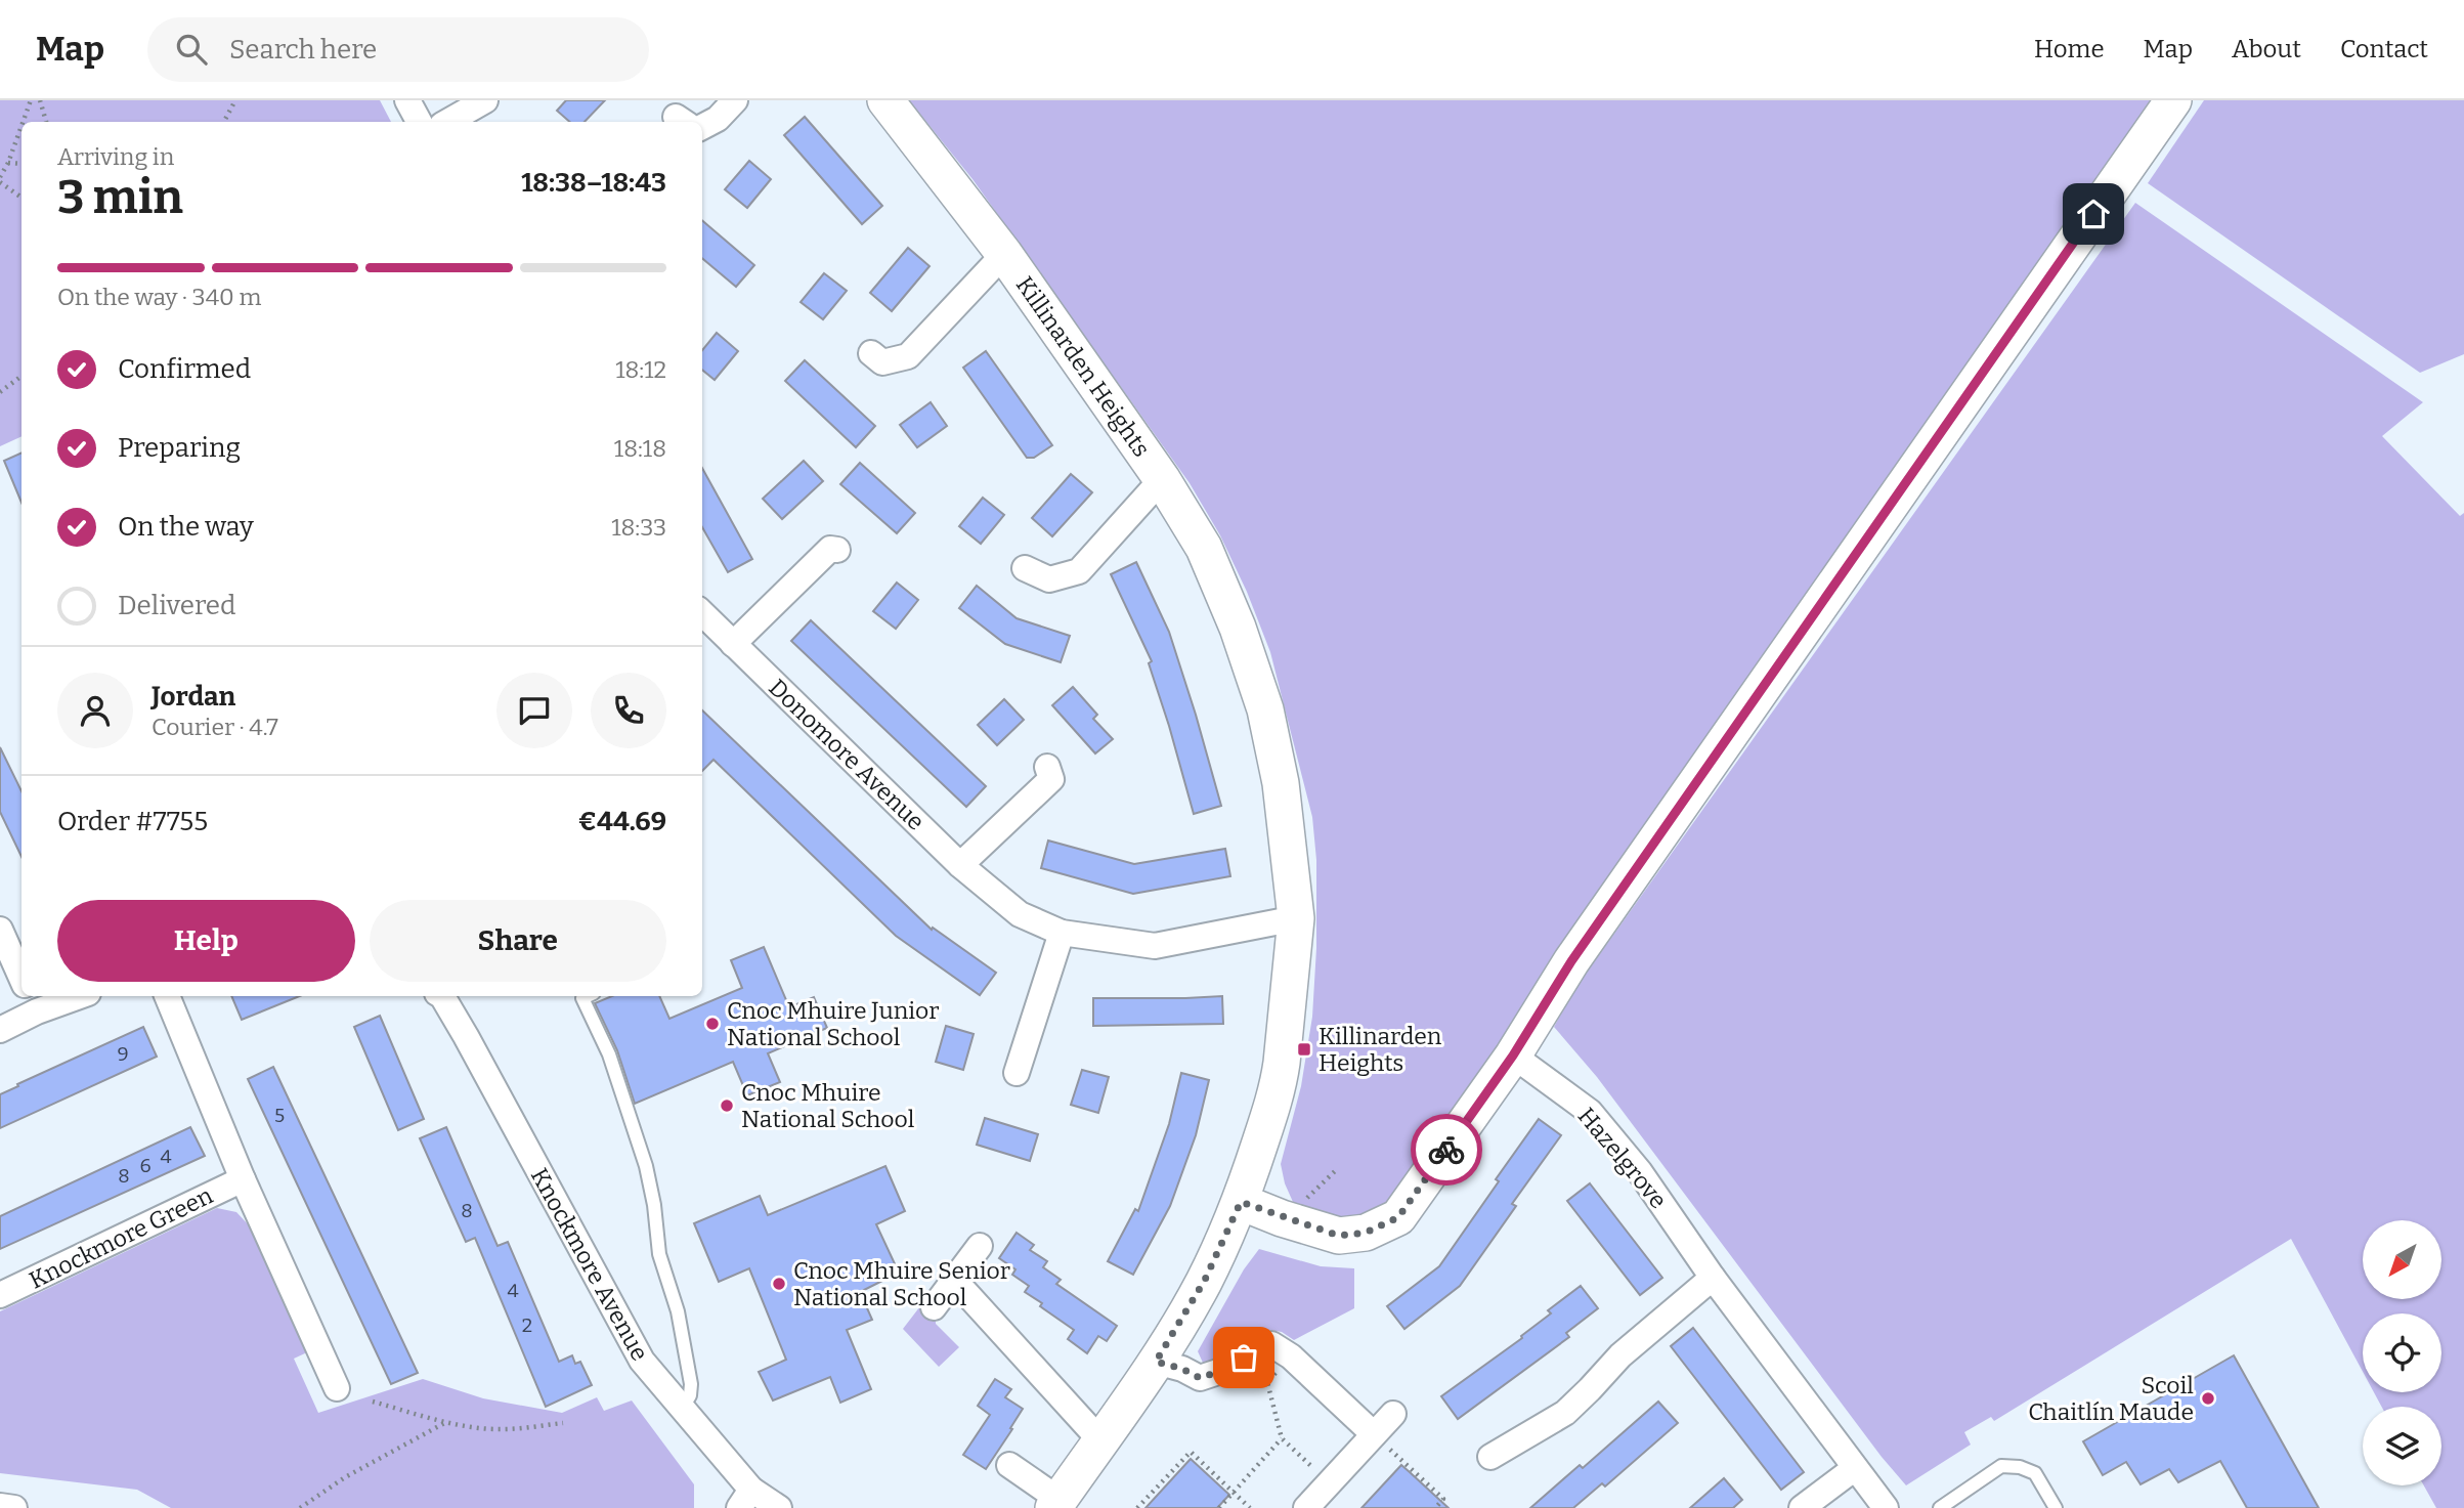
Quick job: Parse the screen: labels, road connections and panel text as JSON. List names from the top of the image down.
{
  "streets": {
    "street": [
      "Killinarden Heights",
      "Donomore Avenue",
      "Hazelgrove",
      "Knockmore Green",
      "Knockmore Avenue"
    ]
  },
  "crossings": [
    ["Killinarden Heights", "Donomore Avenue"]
  ],
  "places": {
    "other": [
      "Cnoc Mhuire Junior National School",
      "Cnoc Mhuire National School",
      "Cnoc Mhuire Senior National School",
      "Scoil Chaitlín Maude"
    ],
    "transit": ["Killinarden Heights"]
  },
  "house_numbers": [
    "9",
    "5",
    "4",
    "6",
    "8",
    "8",
    "4",
    "2"
  ],
  "north": "bottom left",
  "page": {
    "header": "Map",
    "search": "Search here",
    "nav": [
      "Home",
      "Map",
      "About",
      "Contact"
    ],
    "heading": ["3 min", "Arriving in", "18:38–18:43"],
    "panel": [
      "Jordan",
      "Courier · 4.7",
      "Order #7755",
      "€44.69"
    ],
    "bar": "On the way · 340 m",
    "list": [
      ["Confirmed", "18:12"],
      ["Preparing", "18:18"],
      ["On the way", "18:33"],
      "Delivered"
    ],
    "buttons": ["Help", "Share"]
  }
}
